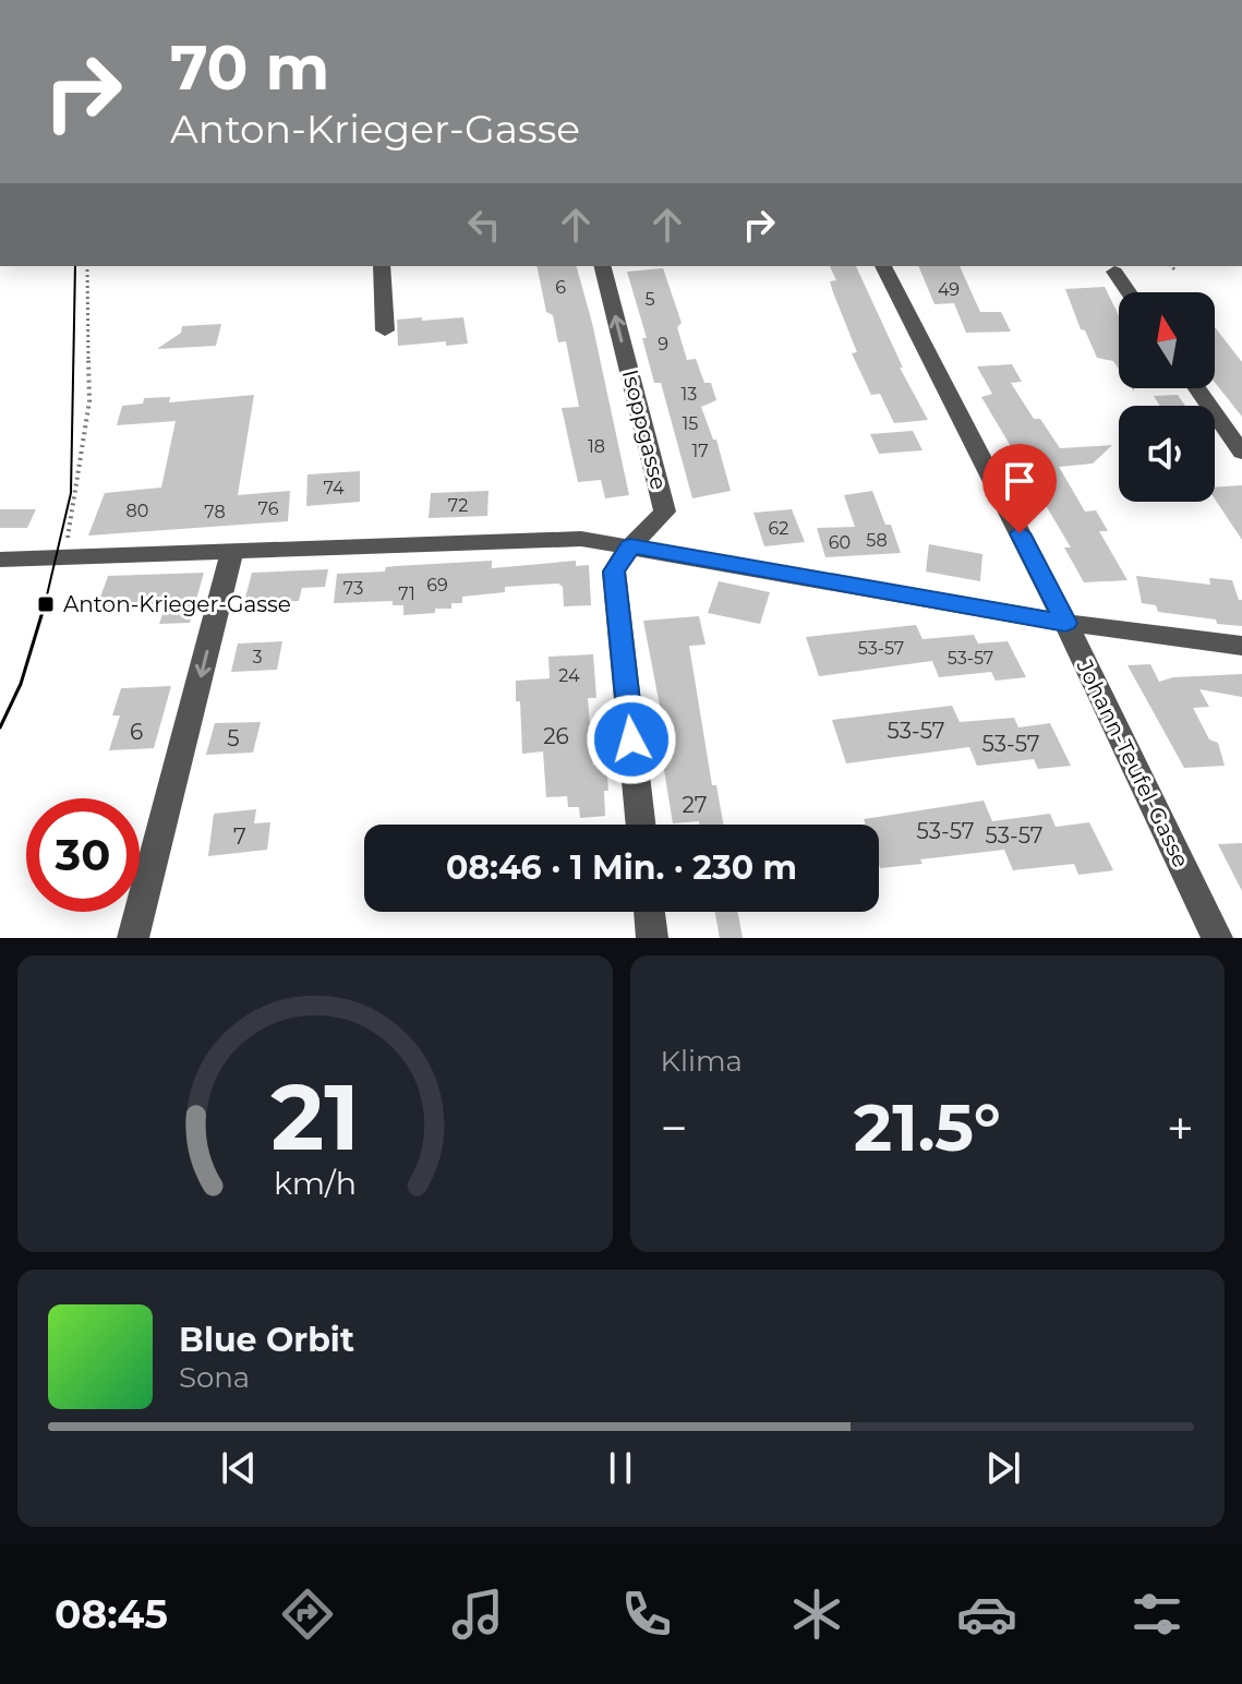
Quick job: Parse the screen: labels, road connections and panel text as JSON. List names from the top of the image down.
{
  "streets": {
    "street": ["Isoppgasse", "Johann-Teufel-Gasse"]
  },
  "one_way": ["Isoppgasse"],
  "places": {
    "transit": ["Anton-Krieger-Gasse"]
  },
  "house_numbers": [
    "6",
    "49",
    "5",
    "9",
    "13",
    "15",
    "18",
    "17",
    "74",
    "72",
    "76",
    "80",
    "78",
    "62",
    "58",
    "60",
    "69",
    "73",
    "71",
    "53-57",
    "3",
    "53-57",
    "24",
    "53-57",
    "6",
    "26",
    "5",
    "53-57",
    "27",
    "53-57",
    "53-57",
    "7"
  ],
  "north": "top",
  "page": {
    "turn": ["70 m", "Anton-Krieger-Gasse"],
    "limit": "30",
    "trip": "08:46 · 1 Min. · 230 m",
    "tile": "Klima",
    "heat": ["−", "21.5°", "+"],
    "song": ["Blue Orbit", "Sona"],
    "tabs": "08:45",
    "gauge": ["21", "km/h"]
  }
}
